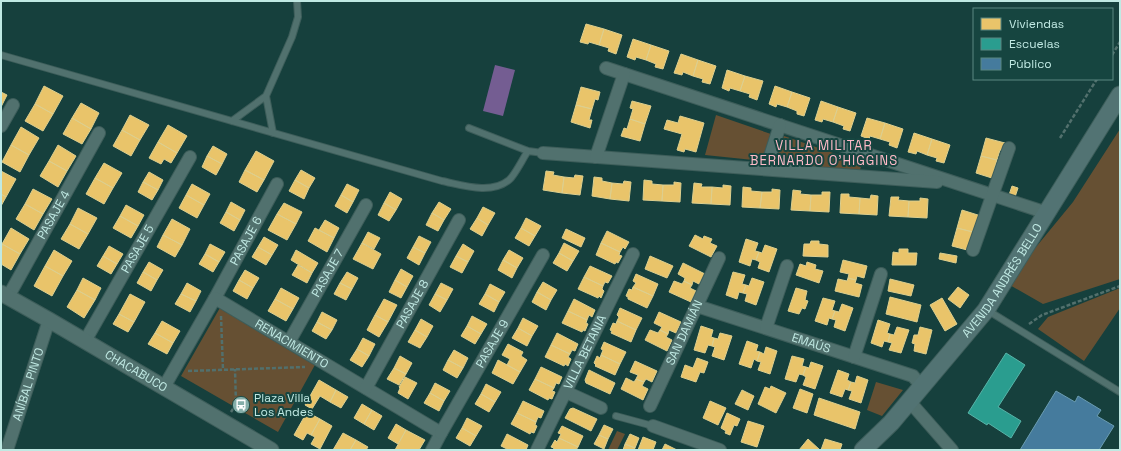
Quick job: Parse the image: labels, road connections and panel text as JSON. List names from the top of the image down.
{
  "streets": {
    "main road": ["AVENIDA ANDRÉS BELLO"],
    "street": [
      "PASAJE 4",
      "PASAJE 6",
      "PASAJE 5",
      "PASAJE 7",
      "PASAJE 8",
      "SAN DAMIÁN",
      "EMAÚS",
      "RENACIMIENTO",
      "PASAJE 9",
      "VILLA BETANIA",
      "CHACABUCO",
      "ANÍBAL PINTO"
    ]
  },
  "crossings": [
    ["PASAJE 4", "CHACABUCO"],
    ["PASAJE 6", "RENACIMIENTO"],
    ["PASAJE 5", "CHACABUCO"],
    ["PASAJE 7", "RENACIMIENTO"],
    ["AVENIDA ANDRÉS BELLO", "EMAÚS"],
    ["PASAJE 8", "RENACIMIENTO"],
    ["SAN DAMIÁN", "EMAÚS"],
    ["RENACIMIENTO", "PASAJE 9"],
    ["CHACABUCO", "ANÍBAL PINTO"]
  ],
  "districts": ["VILLA MILITAR BERNARDO O'HIGGINS"],
  "places": {
    "bus stop": ["Plaza Villa Los Andes"]
  },
  "legend": ["Viviendas", "Escuelas", "Público"]
}
